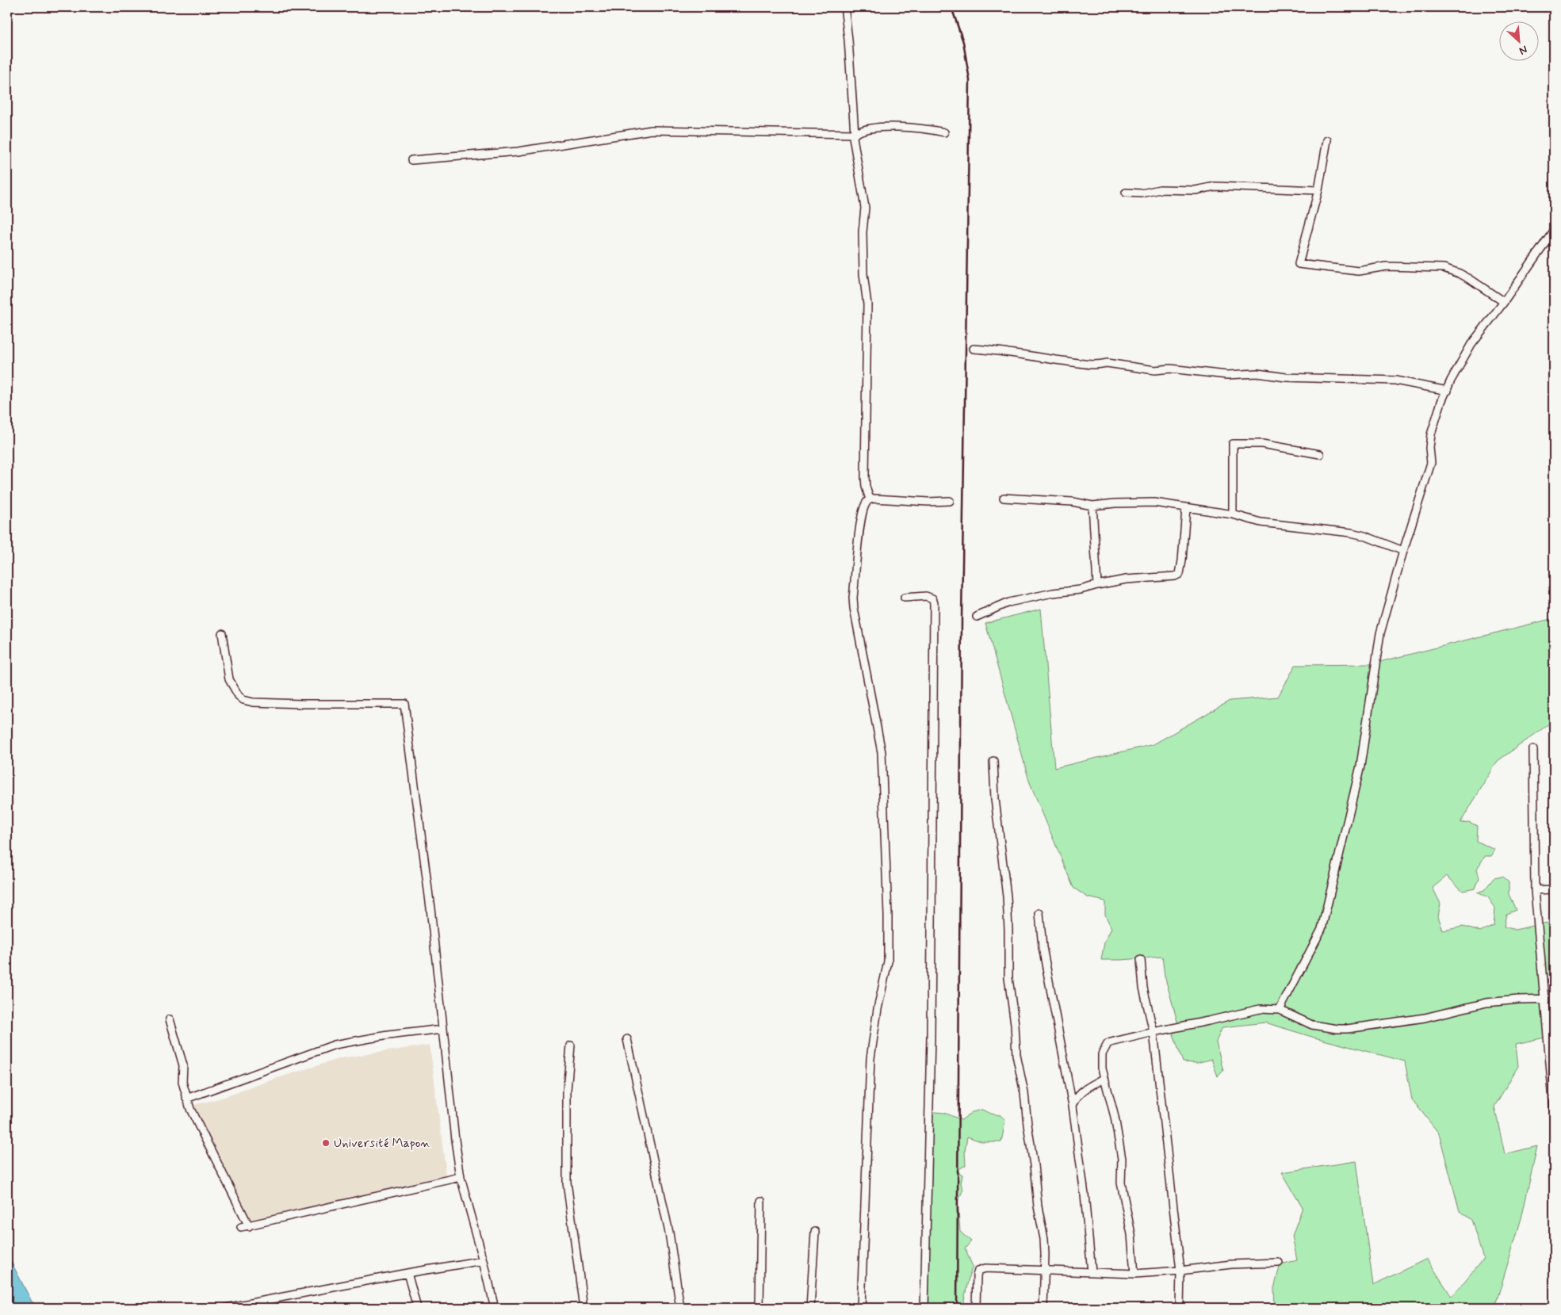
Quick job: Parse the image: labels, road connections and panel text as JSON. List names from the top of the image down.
{
  "places": ["Université Mapon"],
  "north": "bottom right"
}
